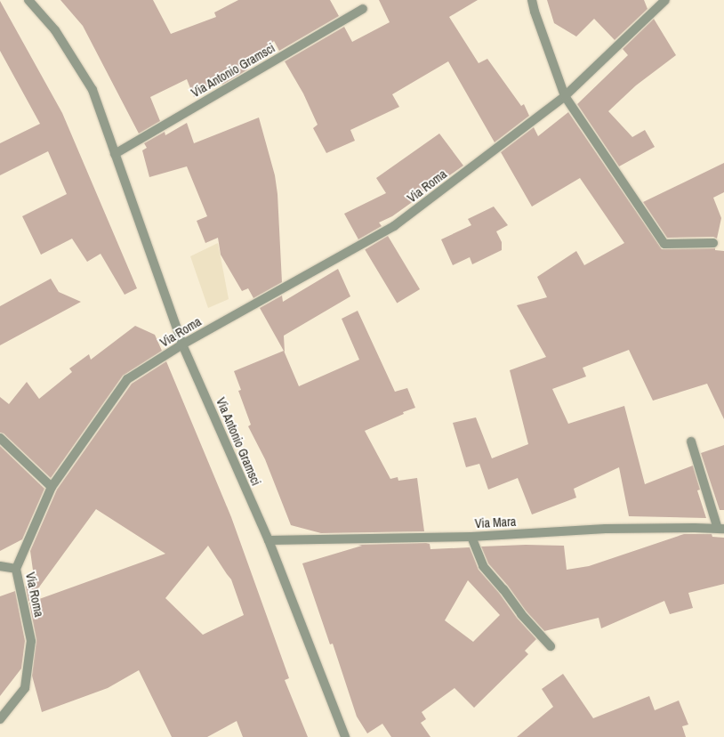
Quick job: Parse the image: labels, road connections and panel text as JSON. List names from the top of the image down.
{
  "streets": {
    "street": ["Via Antonio Gramsci", "Via Roma", "Via Mara"]
  },
  "crossings": [
    ["Via Antonio Gramsci", "Via Roma"],
    ["Via Antonio Gramsci", "Via Mara"]
  ]
}
